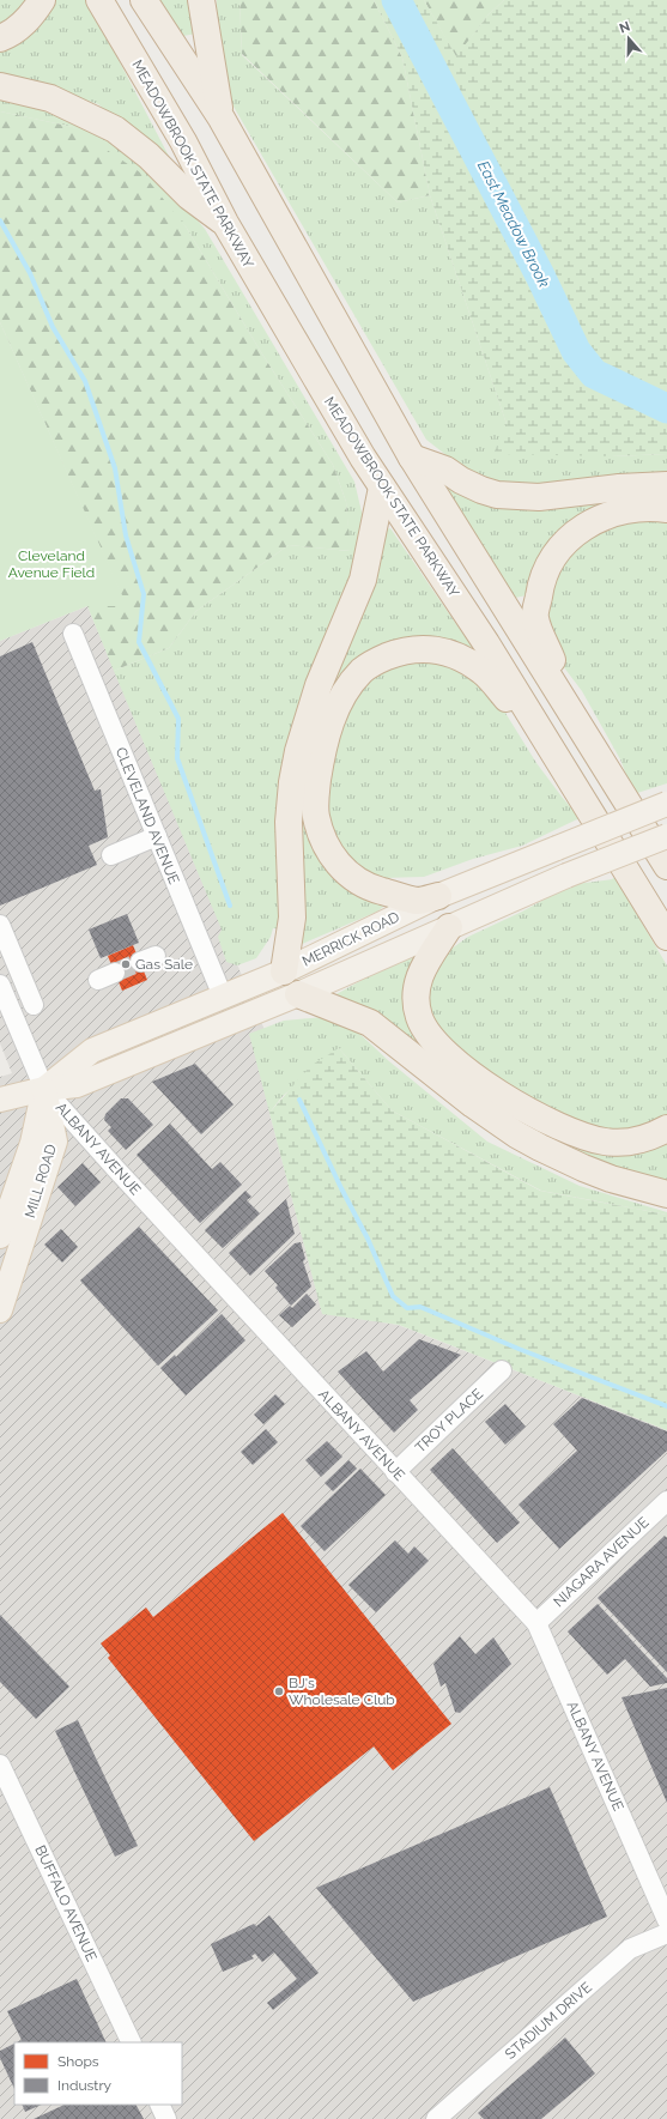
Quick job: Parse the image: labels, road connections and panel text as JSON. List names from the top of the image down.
{
  "streets": {
    "highway": ["MEADOWBROOK STATE PARKWAY"],
    "main road": ["MERRICK ROAD", "MILL ROAD"],
    "street": [
      "CLEVELAND AVENUE",
      "ALBANY AVENUE",
      "TROY PLACE",
      "NIAGARA AVENUE",
      "BUFFALO AVENUE",
      "STADIUM DRIVE"
    ]
  },
  "crossings": [
    ["CLEVELAND AVENUE", "MERRICK ROAD"],
    ["MERRICK ROAD", "ALBANY AVENUE"],
    ["MERRICK ROAD", "MILL ROAD"],
    ["ALBANY AVENUE", "MILL ROAD"],
    ["ALBANY AVENUE", "TROY PLACE"],
    ["ALBANY AVENUE", "NIAGARA AVENUE"]
  ],
  "water": ["East Meadow Brook"],
  "parks": ["Cleveland Avenue Field"],
  "places": ["Gas Sale", "BJ's Wholesale Club"],
  "legend": ["Shops", "Industry"],
  "north": "top"
}
